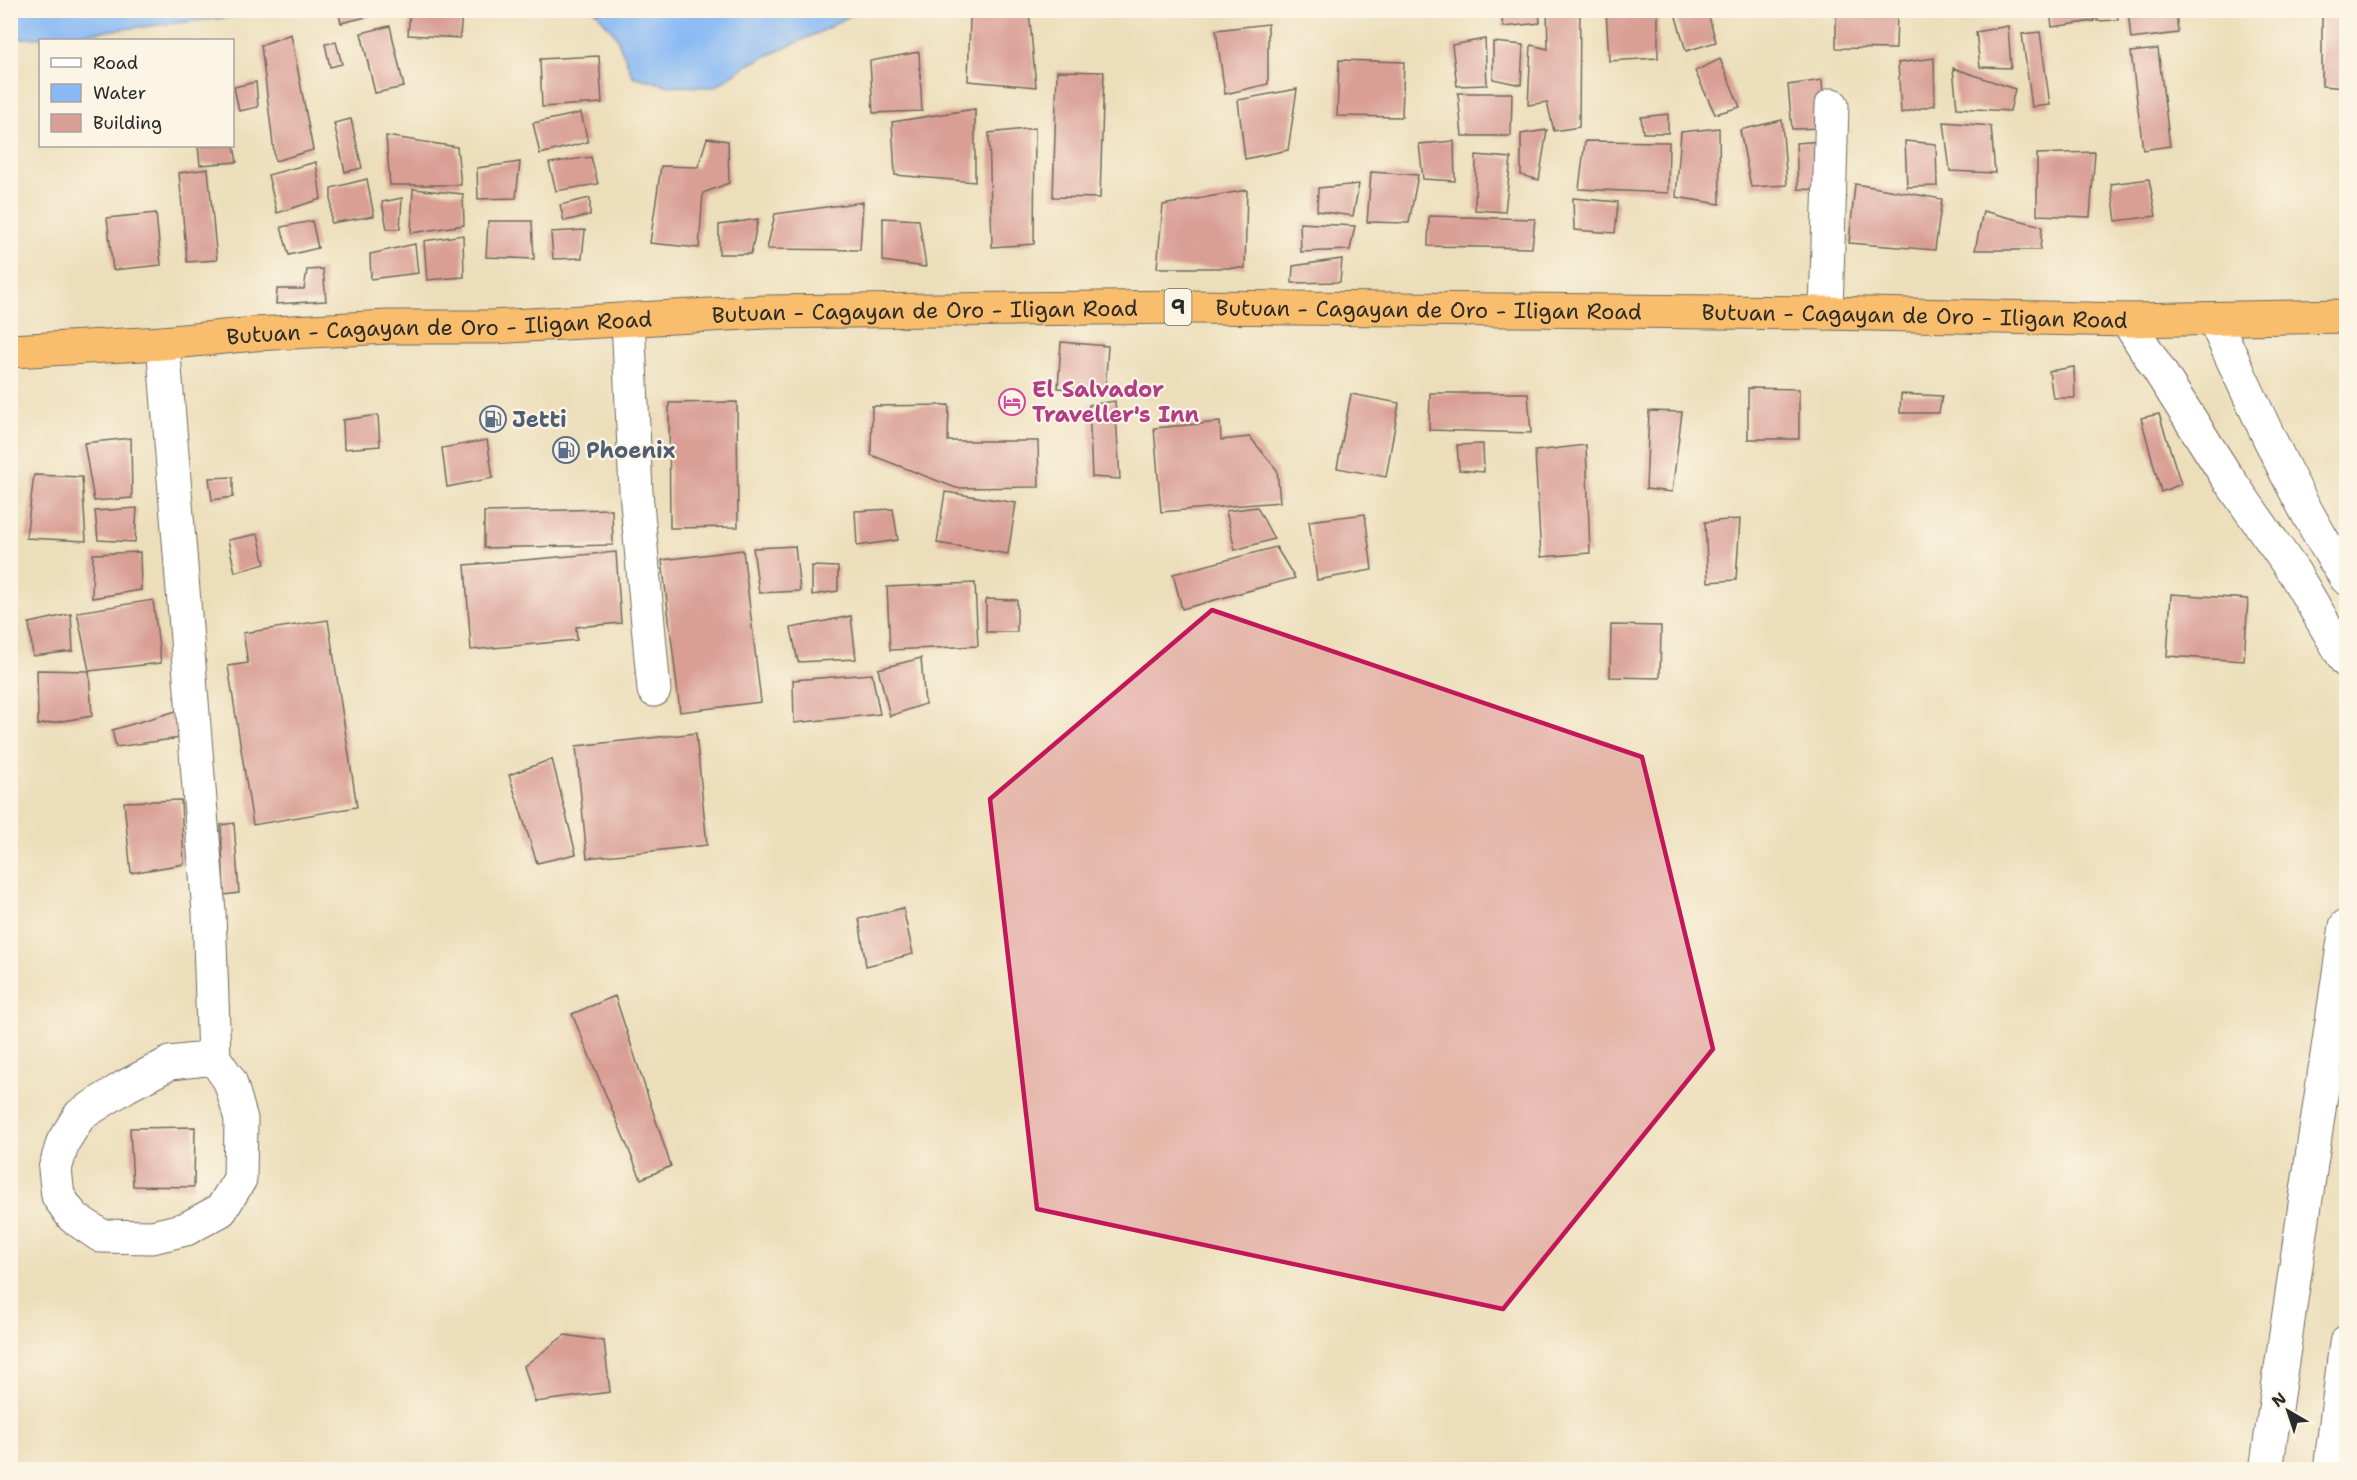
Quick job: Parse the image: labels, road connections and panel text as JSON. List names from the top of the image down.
{
  "streets": {
    "highway": ["9", "Butuan - Cagayan de Oro - Iligan Road"]
  },
  "places": {
    "hotel": ["El Salvador Traveller's Inn"],
    "fuel station": ["Jetti", "Phoenix"]
  },
  "legend": ["Road", "Water", "Building"],
  "north": "top left"
}
